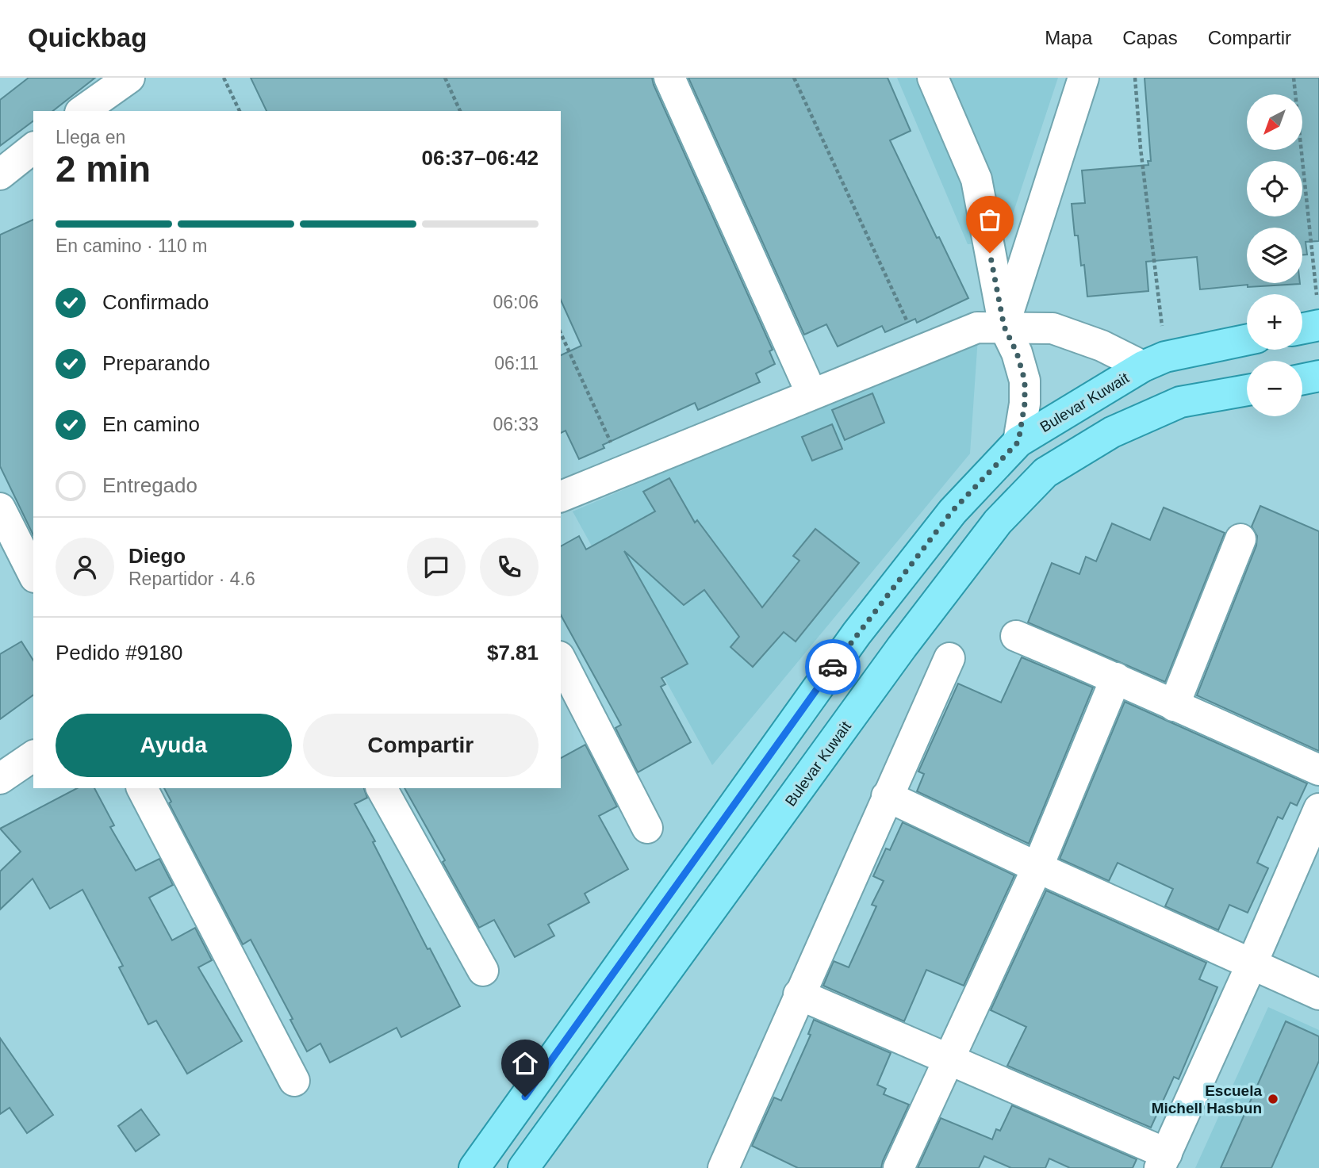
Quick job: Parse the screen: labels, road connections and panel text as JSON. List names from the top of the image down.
{
  "streets": {
    "main road": ["Bulevar Kuwait"]
  },
  "places": ["Escuela Michell Hasbun"],
  "north": "bottom left",
  "page": {
    "header": "Quickbag",
    "nav": ["Mapa", "Capas", "Compartir"],
    "map_buttons": ["+", "−"],
    "heading": ["2 min", "Llega en", "06:37–06:42"],
    "panel": [
      "Diego",
      "Repartidor · 4.6",
      "Pedido #9180",
      "$7.81"
    ],
    "bar": "En camino · 110 m",
    "list": [
      ["Confirmado", "06:06"],
      ["Preparando", "06:11"],
      ["En camino", "06:33"],
      "Entregado"
    ],
    "buttons": ["Ayuda", "Compartir"]
  }
}
